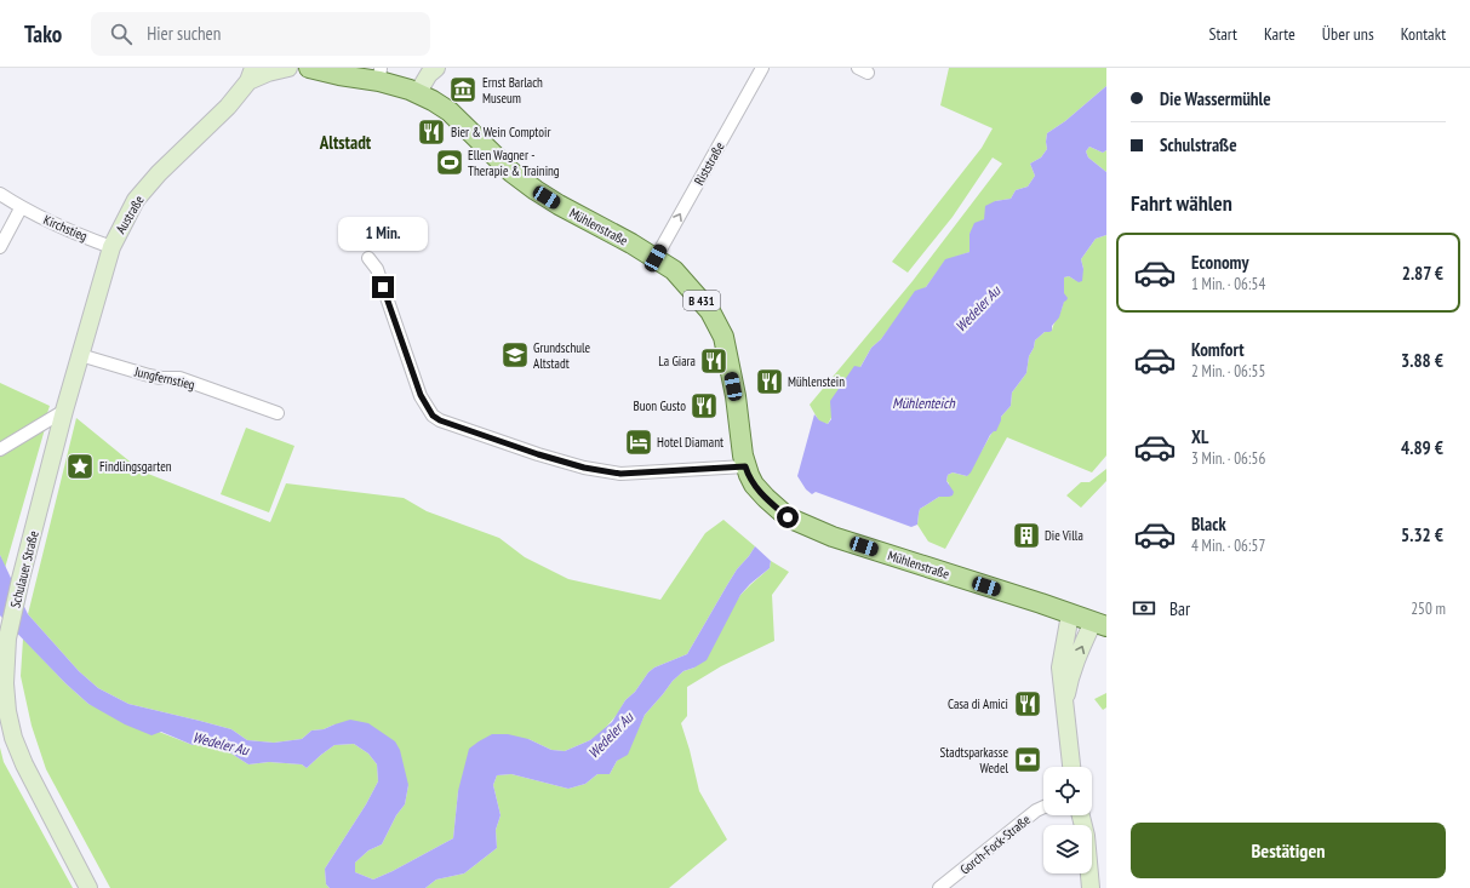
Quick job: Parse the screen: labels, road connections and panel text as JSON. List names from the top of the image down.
{
  "streets": {
    "main road": ["Mühlenstraße", "B 431"],
    "street": [
      "Riststraße",
      "Austraße",
      "Kirchstieg",
      "Jungfernstieg",
      "Schulauer Straße",
      "Gorch-Fock-Straße"
    ]
  },
  "crossings": [
    ["Riststraße", "Mühlenstraße"],
    ["Austraße", "Kirchstieg"],
    ["Austraße", "Jungfernstieg"],
    ["Austraße", "Schulauer Straße"],
    ["Mühlenstraße", "B 431"],
    ["Jungfernstieg", "Schulauer Straße"]
  ],
  "one_way": ["Riststraße"],
  "districts": ["Altstadt"],
  "water": ["Wedeler Au", "Mühlenteich"],
  "places": {
    "museum": ["Ernst Barlach Museum"],
    "restaurant": [
      "Bier & Wein Comptoir",
      "La Giara",
      "Mühlenstein",
      "Buon Gusto",
      "Casa di Amici"
    ],
    "sports": ["Ellen Wagner - Therapie & Training"],
    "school or university": ["Grundschule Altstadt"],
    "hotel": ["Hotel Diamant"],
    "place": ["Findlingsgarten"],
    "building": ["Die Villa"],
    "bank": ["Stadtsparkasse Wedel"]
  },
  "page": {
    "header": "Tako",
    "search": "Hier suchen",
    "nav": [
      "Start",
      "Karte",
      "Über uns",
      "Kontakt"
    ],
    "banner": ["Die Wassermühle", "Schulstraße"],
    "heading": "Fahrt wählen",
    "bubble": "1 Min.",
    "list": [
      {
        "name": "Economy",
        "note": "1 Min. · 06:54",
        "value": "2.87 €"
      },
      {
        "name": "Komfort",
        "note": "2 Min. · 06:55",
        "value": "3.88 €"
      },
      {
        "name": "XL",
        "note": "3 Min. · 06:56",
        "value": "4.89 €"
      },
      {
        "name": "Black",
        "note": "4 Min. · 06:57",
        "value": "5.32 €"
      }
    ],
    "pay": ["Bar", "250 m"],
    "buttons": "Bestätigen"
  }
}
